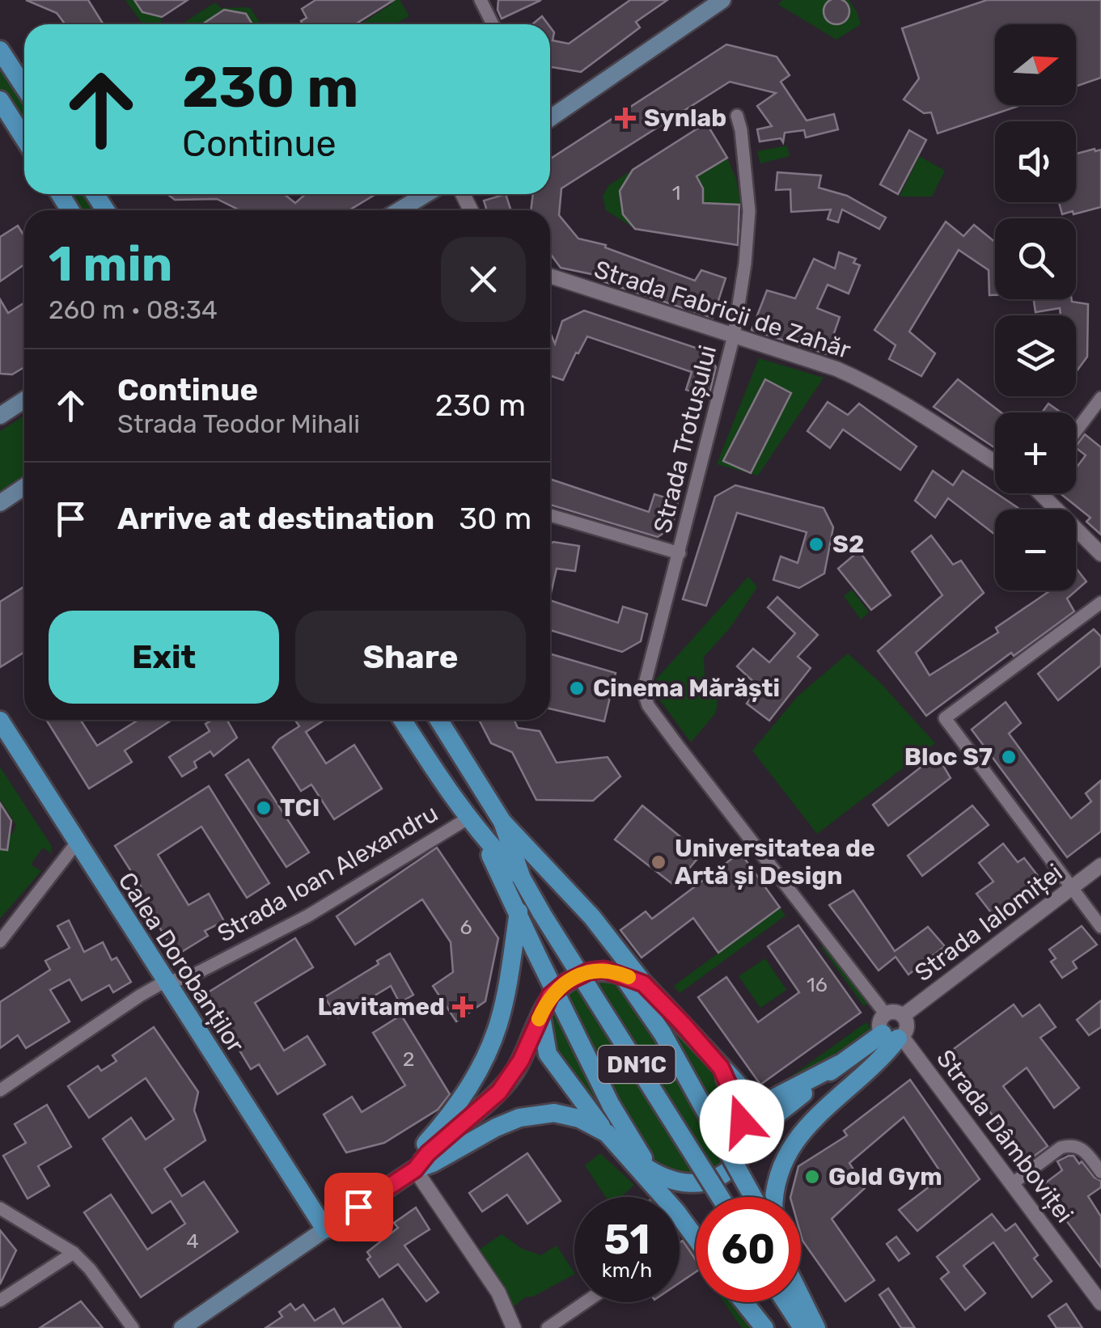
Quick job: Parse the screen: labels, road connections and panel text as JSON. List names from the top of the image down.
{
  "streets": {
    "main road": ["Calea Dorobanților", "DN1C"],
    "street": [
      "Strada Fabricii de Zahăr",
      "Strada Trotușului",
      "Strada Ioan Alexandru",
      "Strada Ialomiței",
      "Strada Dâmboviței"
    ]
  },
  "crossings": [
    ["Strada Fabricii de Zahăr", "Strada Trotușului"],
    ["Strada Trotușului", "Strada Ialomiței"],
    ["Strada Trotușului", "Strada Dâmboviței"],
    ["Strada Ioan Alexandru", "Calea Dorobanților"],
    ["Strada Ioan Alexandru", "DN1C"],
    ["Strada Ialomiței", "Strada Dâmboviței"]
  ],
  "places": {
    "health": ["Synlab", "Lavitamed"],
    "other": [
      "S2",
      "Cinema Mărăști",
      "Bloc S7",
      "TCI",
      "Universitatea de Artă și Design",
      "Gold Gym"
    ]
  },
  "house_numbers": [
    "1",
    "6",
    "16",
    "2",
    "4"
  ],
  "north": "right",
  "page": {
    "map_buttons": ["+", "−"],
    "turn": ["230 m", "Continue"],
    "heading": ["1 min", "260 m · 08:34"],
    "list": [
      {
        "name": "Continue",
        "note": "Strada Teodor Mihali",
        "value": "230 m"
      },
      {
        "name": "Arrive at destination",
        "value": "30 m"
      }
    ],
    "buttons": ["Exit", "Share"],
    "speed": "51 km/h",
    "limit": "60"
  }
}
